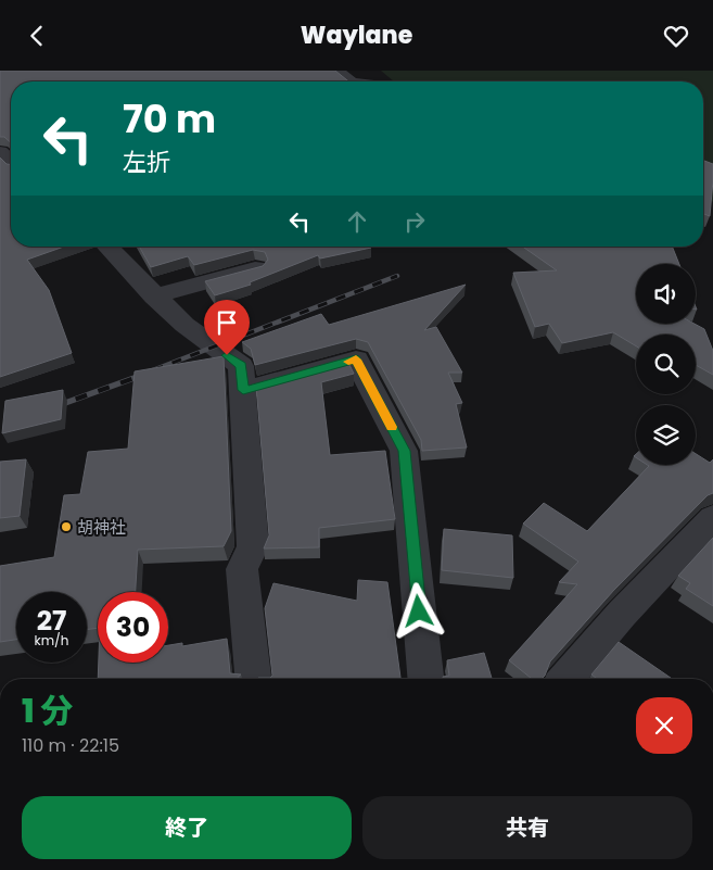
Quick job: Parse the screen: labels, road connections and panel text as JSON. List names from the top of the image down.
{
  "places": ["胡神社"],
  "page": {
    "header": "Waylane",
    "turn": ["70 m", "左折"],
    "speed": "27 km/h",
    "limit": "30",
    "heading": ["1 分", "110 m · 22:15"],
    "buttons": ["終了", "共有"]
  }
}
